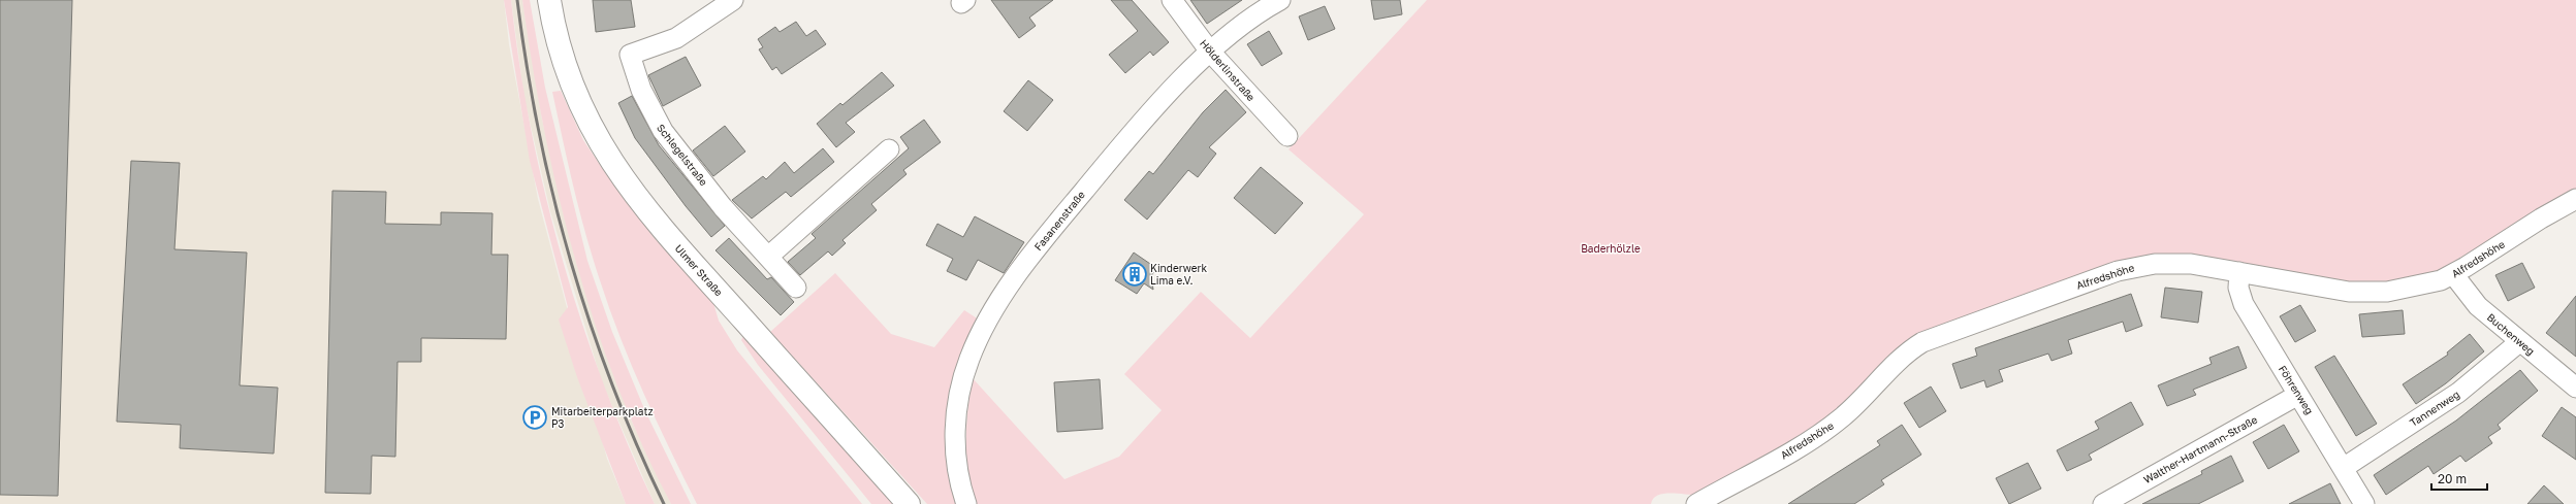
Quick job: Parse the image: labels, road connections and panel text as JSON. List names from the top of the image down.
{
  "streets": {
    "main road": ["Ulmer Straße"],
    "street": [
      "Hölderlinstraße",
      "Schlegelstraße",
      "Fasanenstraße",
      "Alfredshöhe",
      "Buchenweg",
      "Föhrenweg",
      "Tannenweg",
      "Walther-Hartmann-Straße"
    ]
  },
  "crossings": [
    ["Hölderlinstraße", "Fasanenstraße"],
    ["Alfredshöhe", "Buchenweg"],
    ["Alfredshöhe", "Föhrenweg"],
    ["Buchenweg", "Tannenweg"],
    ["Föhrenweg", "Tannenweg"],
    ["Föhrenweg", "Walther-Hartmann-Straße"]
  ],
  "parks": ["Baderhölzle"],
  "places": {
    "building": ["Kinderwerk Lima e.V."],
    "parking": ["Mitarbeiterparkplatz P3"]
  },
  "scale_bar": "20 m"
}
